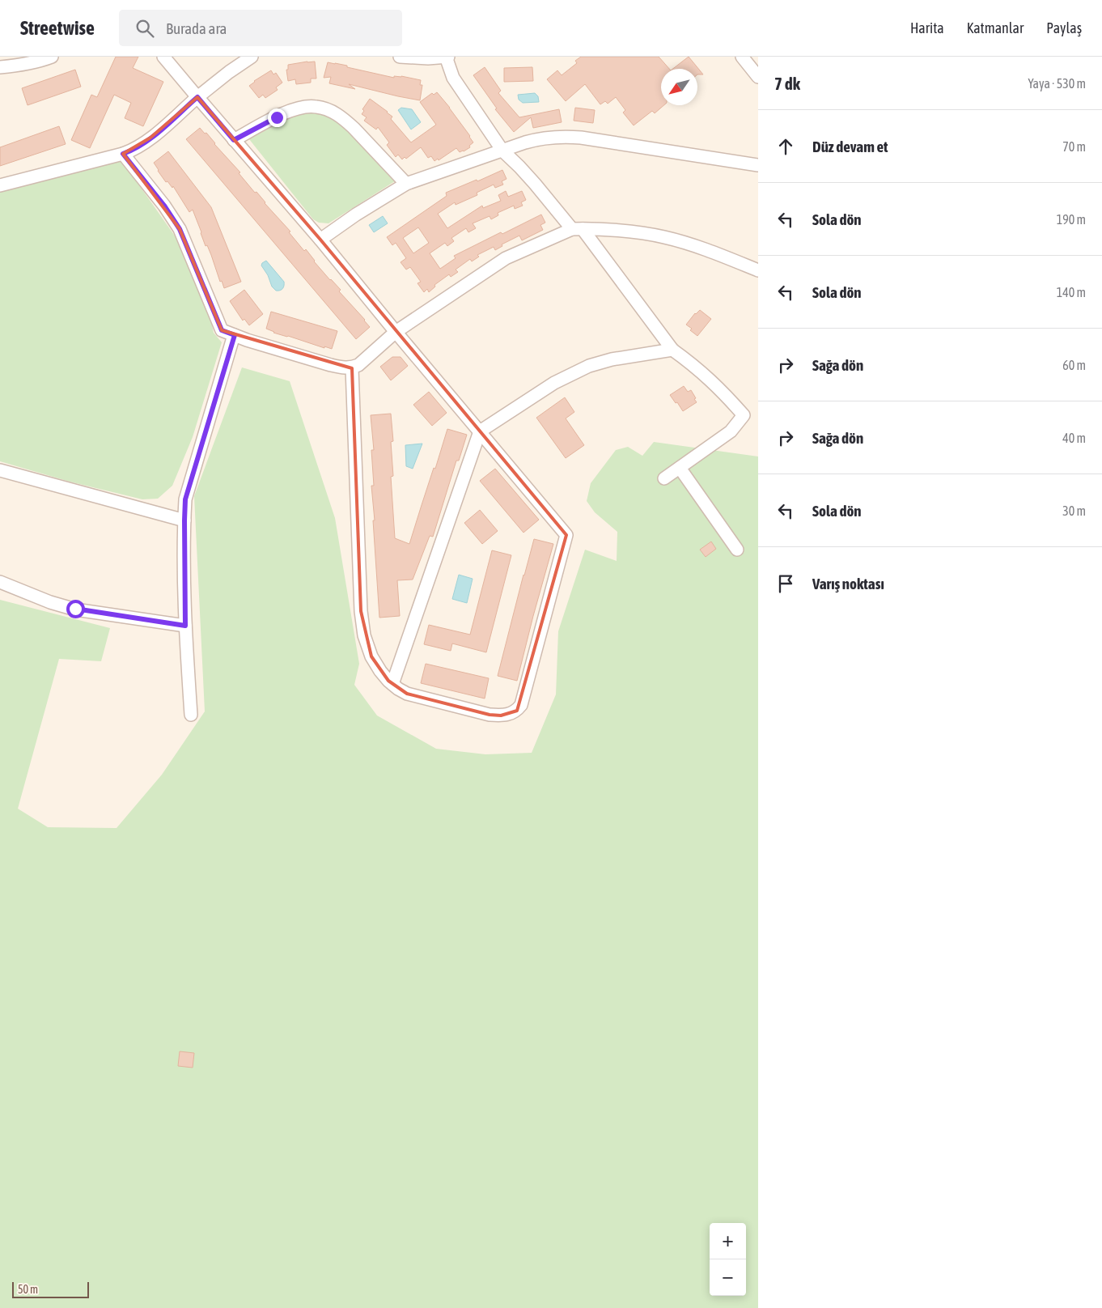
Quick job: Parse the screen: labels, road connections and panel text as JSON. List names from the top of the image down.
{
  "scale_bar": "50 m",
  "north": "bottom left",
  "page": {
    "header": "Streetwise",
    "search": "Burada ara",
    "nav": ["Harita", "Katmanlar", "Paylaş"],
    "heading": ["7 dk", "Yaya · 530 m"],
    "list": [
      ["Düz devam et", "70 m"],
      ["Sola dön", "190 m"],
      ["Sola dön", "140 m"],
      ["Sağa dön", "60 m"],
      ["Sağa dön", "40 m"],
      ["Sola dön", "30 m"],
      "Varış noktası"
    ],
    "map_buttons": ["+", "−"],
    "scale": "50 m"
  }
}
